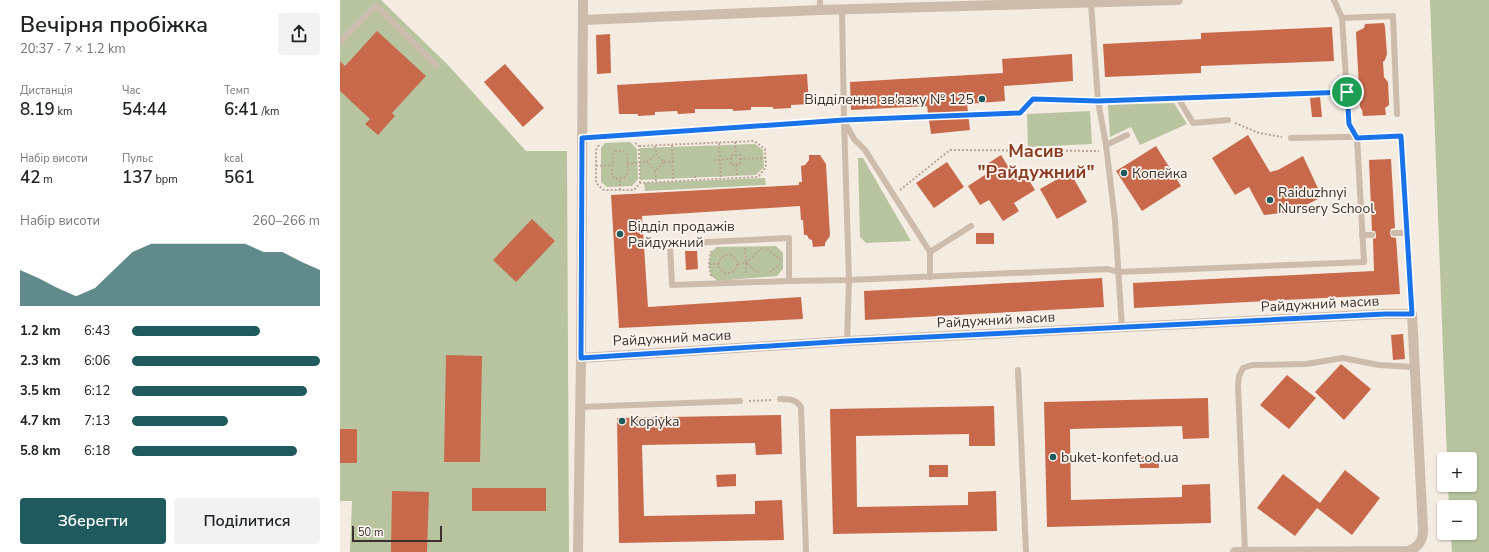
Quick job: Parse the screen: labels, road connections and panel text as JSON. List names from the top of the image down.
{
  "streets": {
    "street": ["Райдужний масив"]
  },
  "districts": ["Масив \"Райдужний\""],
  "places": [
    "Відділення зв'язку № 125",
    "Копейка",
    "Raiduzhnyi Nursery School",
    "Відділ продажів Райдужний",
    "Kopiyka",
    "buket-konfet.od.ua"
  ],
  "scale_bar": "50 m",
  "page": {
    "heading": ["Вечірня пробіжка", "20:37 · 7 × 1.2 km"],
    "stats": [
      ["Дистанція", "8.19 km"],
      ["Час", "54:44"],
      ["Темп", "6:41 /km"],
      ["Набір висоти", "42 m"],
      ["Пульс", "137 bpm"],
      ["kcal", "561"]
    ],
    "chart": ["Набір висоти", "260–266 m"],
    "list": [
      {
        "name": "1.2 km",
        "note": "6:43"
      },
      {
        "name": "2.3 km",
        "note": "6:06"
      },
      {
        "name": "3.5 km",
        "note": "6:12"
      },
      {
        "name": "4.7 km",
        "note": "7:13"
      },
      {
        "name": "5.8 km",
        "note": "6:18"
      }
    ],
    "map_buttons": ["+", "−"],
    "buttons": ["Зберегти", "Поділитися"],
    "scale": "50 m"
  }
}
